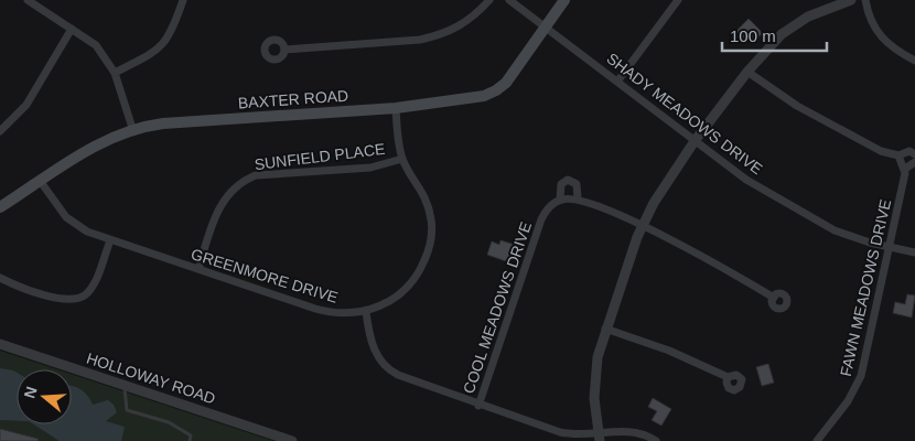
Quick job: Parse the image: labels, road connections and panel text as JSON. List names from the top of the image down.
{
  "streets": {
    "main road": ["BAXTER ROAD"],
    "street": [
      "SHADY MEADOWS DRIVE",
      "SUNFIELD PLACE",
      "GREENMORE DRIVE",
      "FAWN MEADOWS DRIVE",
      "COOL MEADOWS DRIVE",
      "HOLLOWAY ROAD"
    ]
  },
  "crossings": [
    ["BAXTER ROAD", "SHADY MEADOWS DRIVE"],
    ["BAXTER ROAD", "GREENMORE DRIVE"],
    ["SHADY MEADOWS DRIVE", "FAWN MEADOWS DRIVE"],
    ["SUNFIELD PLACE", "GREENMORE DRIVE"]
  ],
  "scale_bar": "100 m",
  "north": "left"
}
